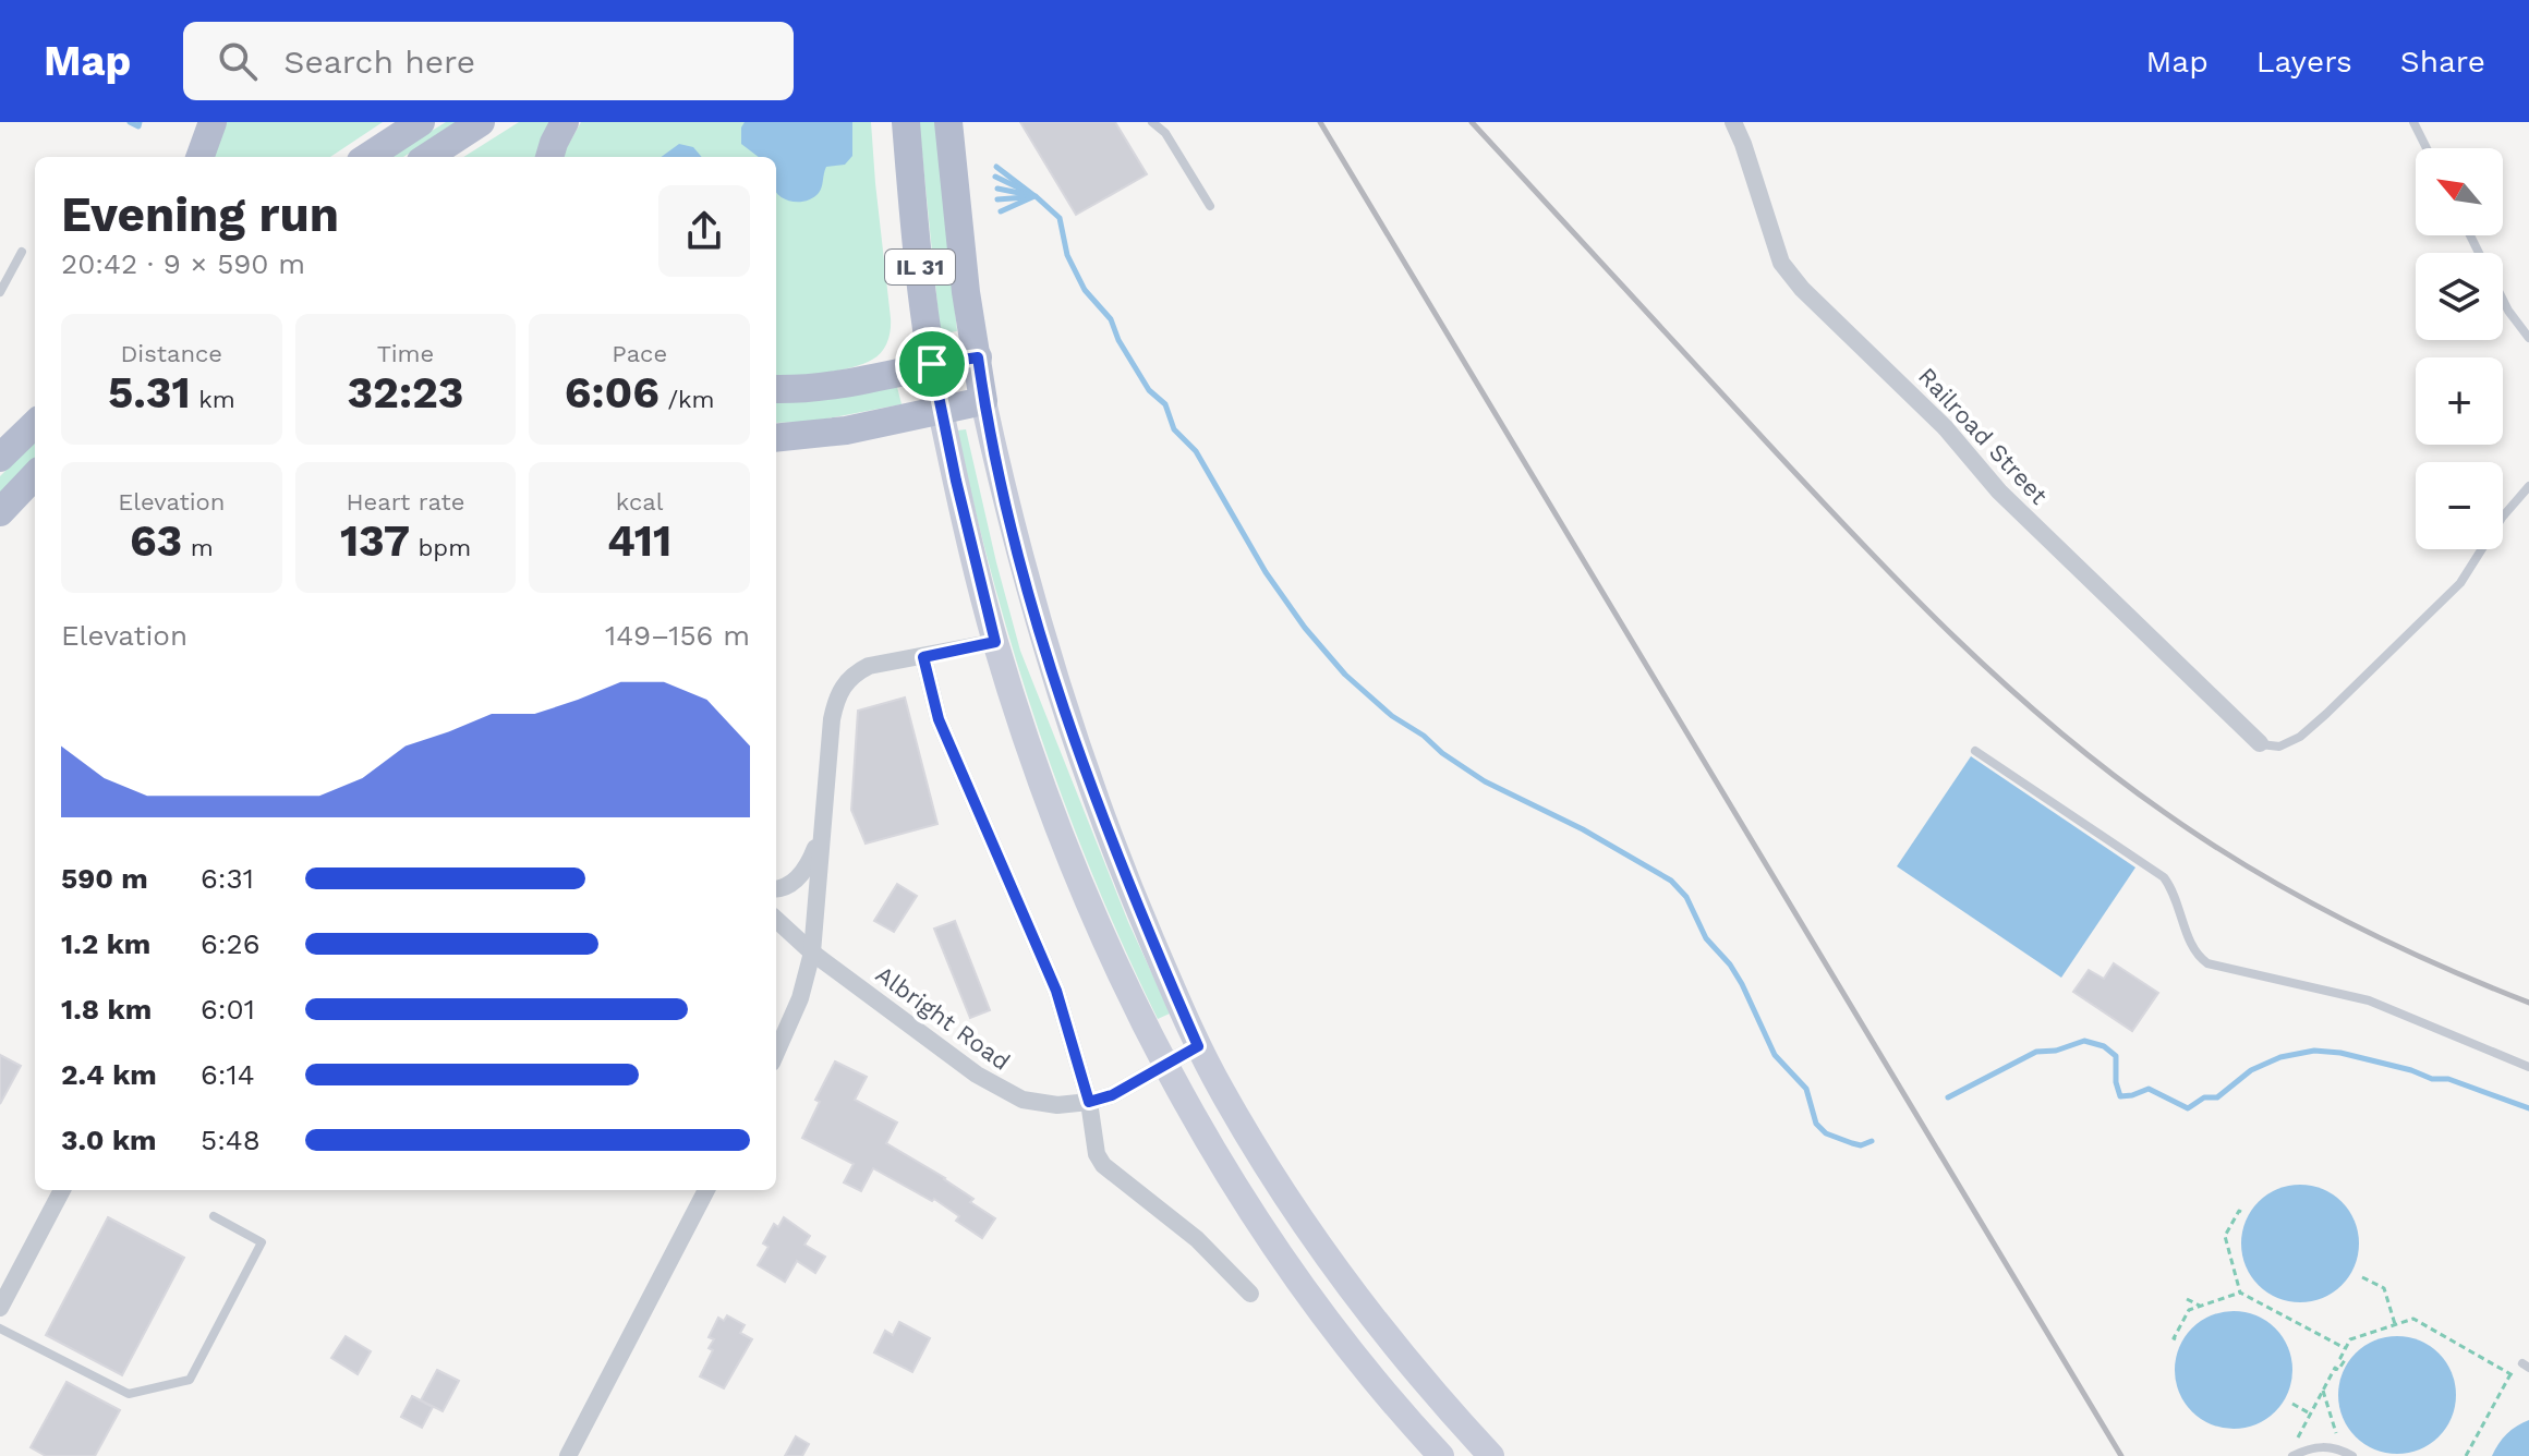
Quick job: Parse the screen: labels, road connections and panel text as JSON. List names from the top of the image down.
{
  "streets": {
    "main road": ["IL 31"],
    "street": ["Railroad Street", "Albright Road"]
  },
  "crossings": [
    ["IL 31", "Albright Road"]
  ],
  "north": "top left",
  "page": {
    "header": "Map",
    "search": "Search here",
    "nav": ["Map", "Layers", "Share"],
    "map_buttons": ["+", "−"],
    "heading": ["Evening run", "20:42 · 9 × 590 m"],
    "stats": [
      ["Distance", "5.31 km"],
      ["Time", "32:23"],
      ["Pace", "6:06 /km"],
      ["Elevation", "63 m"],
      ["Heart rate", "137 bpm"],
      ["kcal", "411"]
    ],
    "chart": ["Elevation", "149–156 m"],
    "list": [
      {
        "name": "590 m",
        "note": "6:31"
      },
      {
        "name": "1.2 km",
        "note": "6:26"
      },
      {
        "name": "1.8 km",
        "note": "6:01"
      },
      {
        "name": "2.4 km",
        "note": "6:14"
      },
      {
        "name": "3.0 km",
        "note": "5:48"
      }
    ]
  }
}
